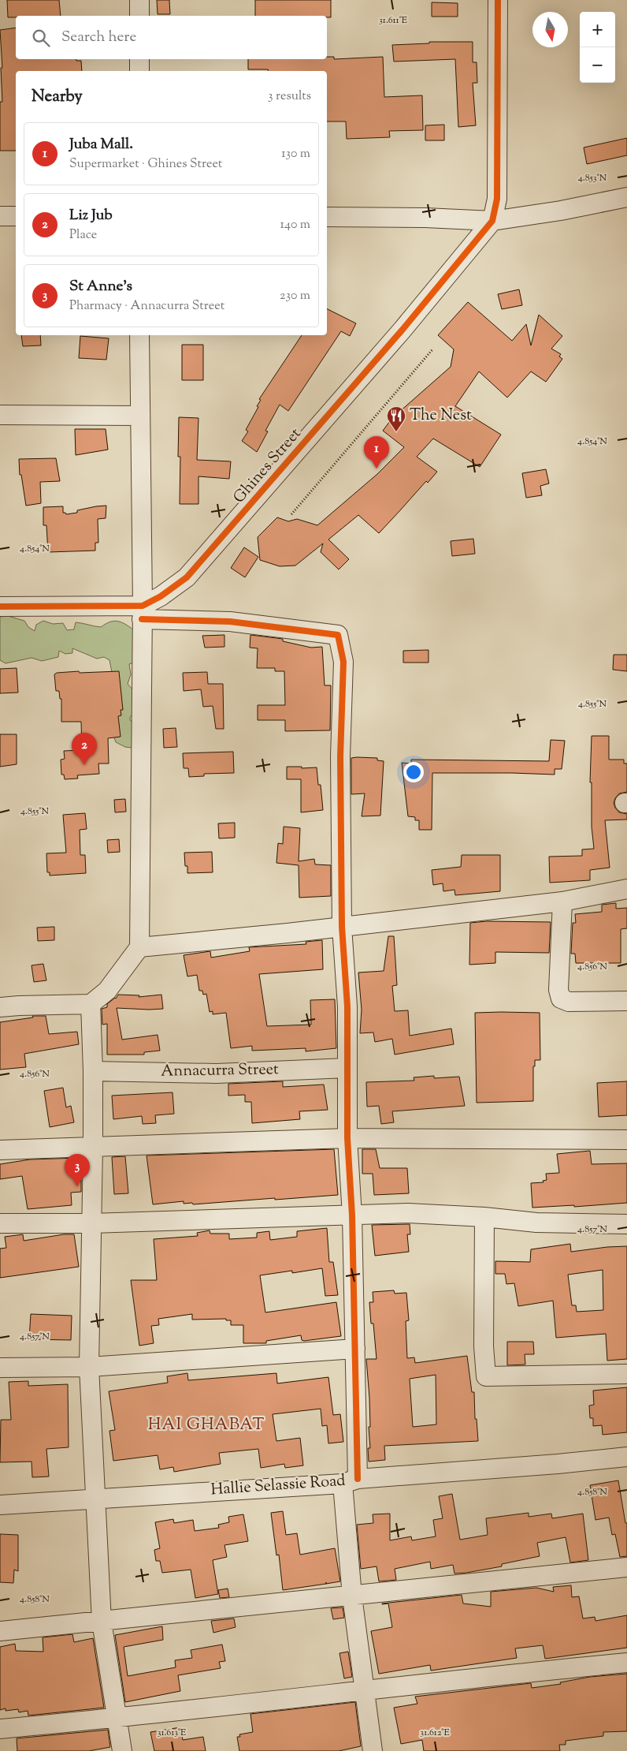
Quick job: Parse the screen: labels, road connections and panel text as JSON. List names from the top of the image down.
{
  "streets": {
    "street": ["Ghines Street", "Annacurra Street", "Hallie Selassie Road"]
  },
  "districts": ["HAI GHABAT"],
  "places": {
    "restaurant": ["The Nest"]
  },
  "north": "bottom",
  "page": {
    "map_buttons": ["+", "−"],
    "search": "Search here",
    "heading": ["Nearby", "3 results"],
    "list": [
      {
        "mark": "1",
        "name": "Juba Mall.",
        "note": "Supermarket · Ghines Street",
        "value": "130 m"
      },
      {
        "mark": "2",
        "name": "Liz Jub",
        "note": "Place",
        "value": "140 m"
      },
      {
        "mark": "3",
        "name": "St Anne's",
        "note": "Pharmacy · Annacurra Street",
        "value": "230 m"
      }
    ],
    "pins": ["1", "2", "3"]
  },
  "coordinates": [
    "31.611°E",
    "4.853°N",
    "4.854°N",
    "4.855°N",
    "4.856°N",
    "4.857°N",
    "4.858°N",
    "31.613°E",
    "31.612°E"
  ]
}
